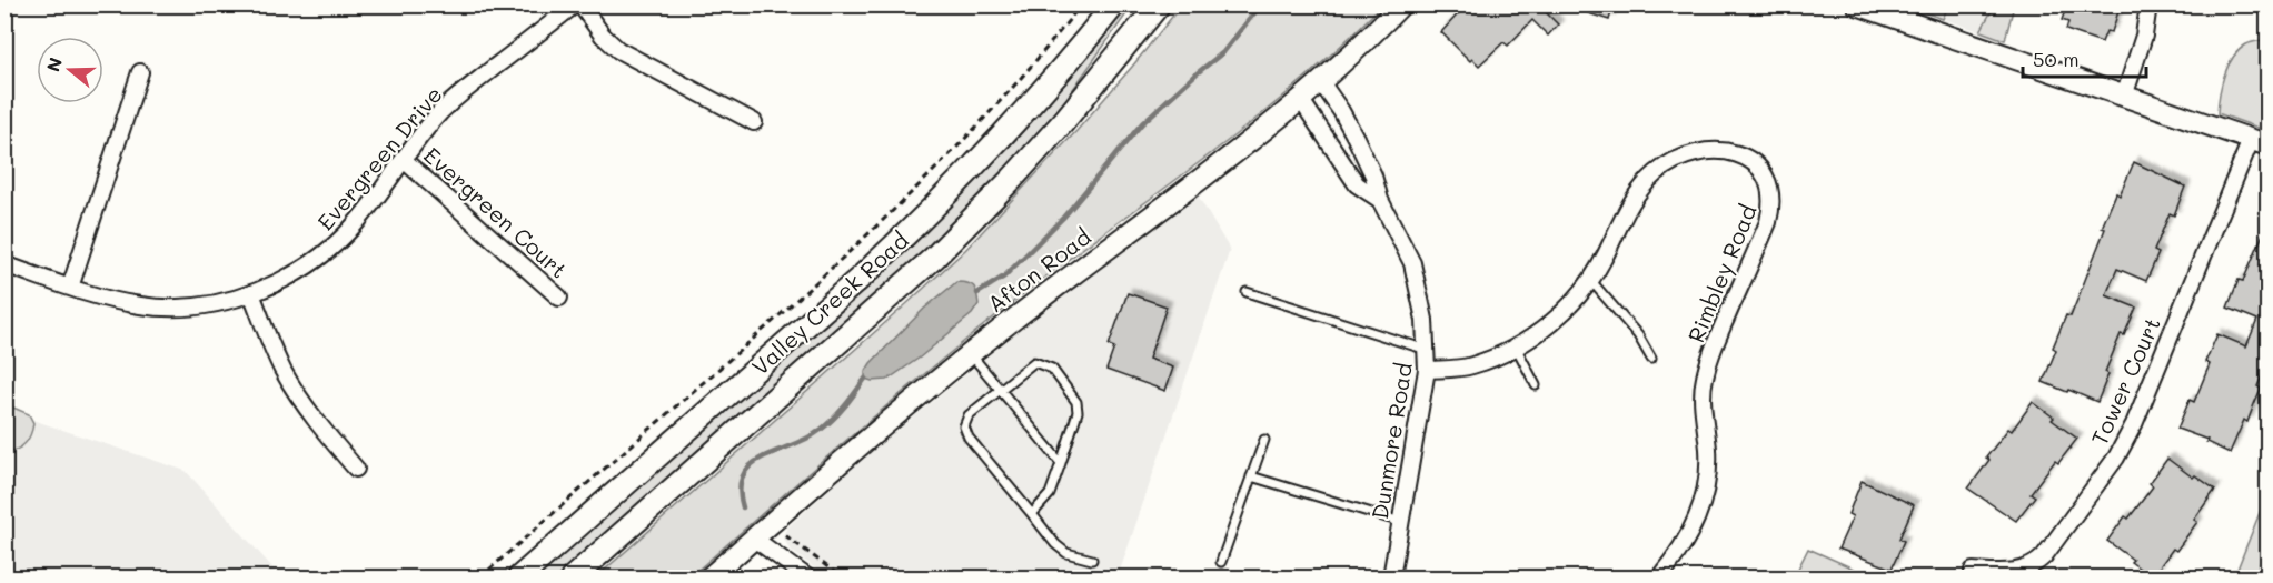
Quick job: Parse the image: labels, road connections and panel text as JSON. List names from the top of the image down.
{
  "streets": {
    "main road": ["Valley Creek Road"],
    "street": [
      "Evergreen Drive",
      "Evergreen Court",
      "Afton Road",
      "Rimbley Road",
      "Tower Court",
      "Dunmore Road"
    ]
  },
  "crossings": [
    ["Evergreen Drive", "Evergreen Court"],
    ["Afton Road", "Dunmore Road"],
    ["Rimbley Road", "Dunmore Road"]
  ],
  "scale_bar": "50 m",
  "north": "left"
}
